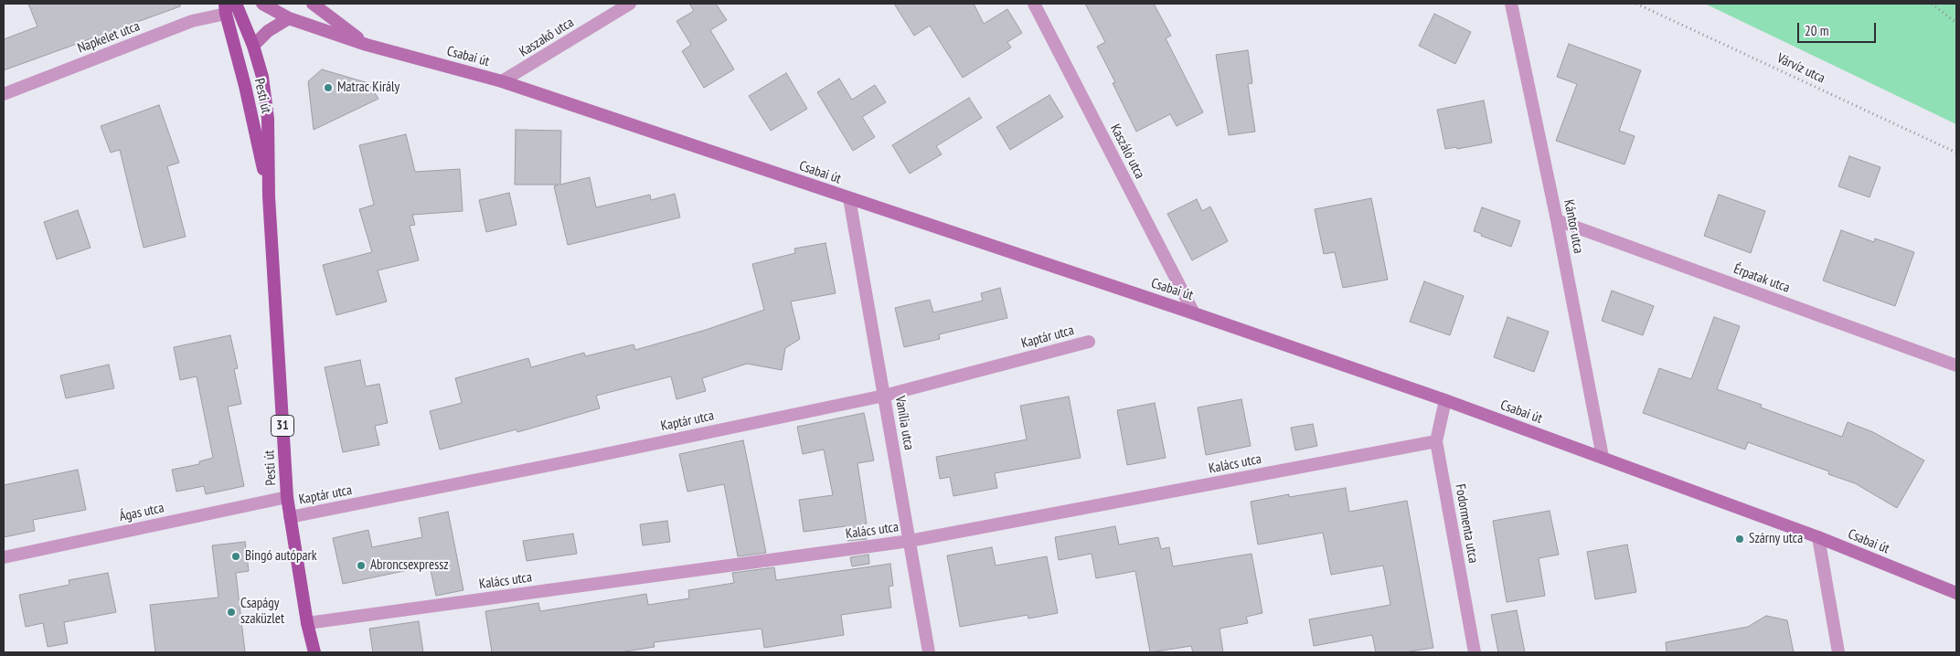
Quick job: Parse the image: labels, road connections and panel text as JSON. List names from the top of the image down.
{
  "streets": {
    "main road": ["Csabai út", "Pesti út", "31"],
    "street": [
      "Napkelet utca",
      "Kaszakő utca",
      "Kaszáló utca",
      "Kántor utca",
      "Érpatak utca",
      "Kaptár utca",
      "Vanília utca",
      "Kalács utca",
      "Ágas utca",
      "Fodormenta utca"
    ],
    "path": ["Várvíz utca"]
  },
  "crossings": [
    ["Napkelet utca", "Pesti út"],
    ["Kaszakő utca", "Csabai út"],
    ["Csabai út", "Kaszáló utca"],
    ["Csabai út", "Kántor utca"],
    ["Csabai út", "Vanília utca"],
    ["Csabai út", "Fodormenta utca"],
    ["Pesti út", "Kaptár utca"],
    ["Pesti út", "Kalács utca"],
    ["Pesti út", "Ágas utca"],
    ["Kántor utca", "Érpatak utca"],
    ["Kaptár utca", "Vanília utca"],
    ["Vanília utca", "Kalács utca"],
    ["Kalács utca", "Fodormenta utca"]
  ],
  "places": [
    "Matrac Király",
    "Szárny utca",
    "Bingó autópark",
    "Abroncsexpressz",
    "Csapágy szaküzlet"
  ],
  "scale_bar": "20 m"
}
